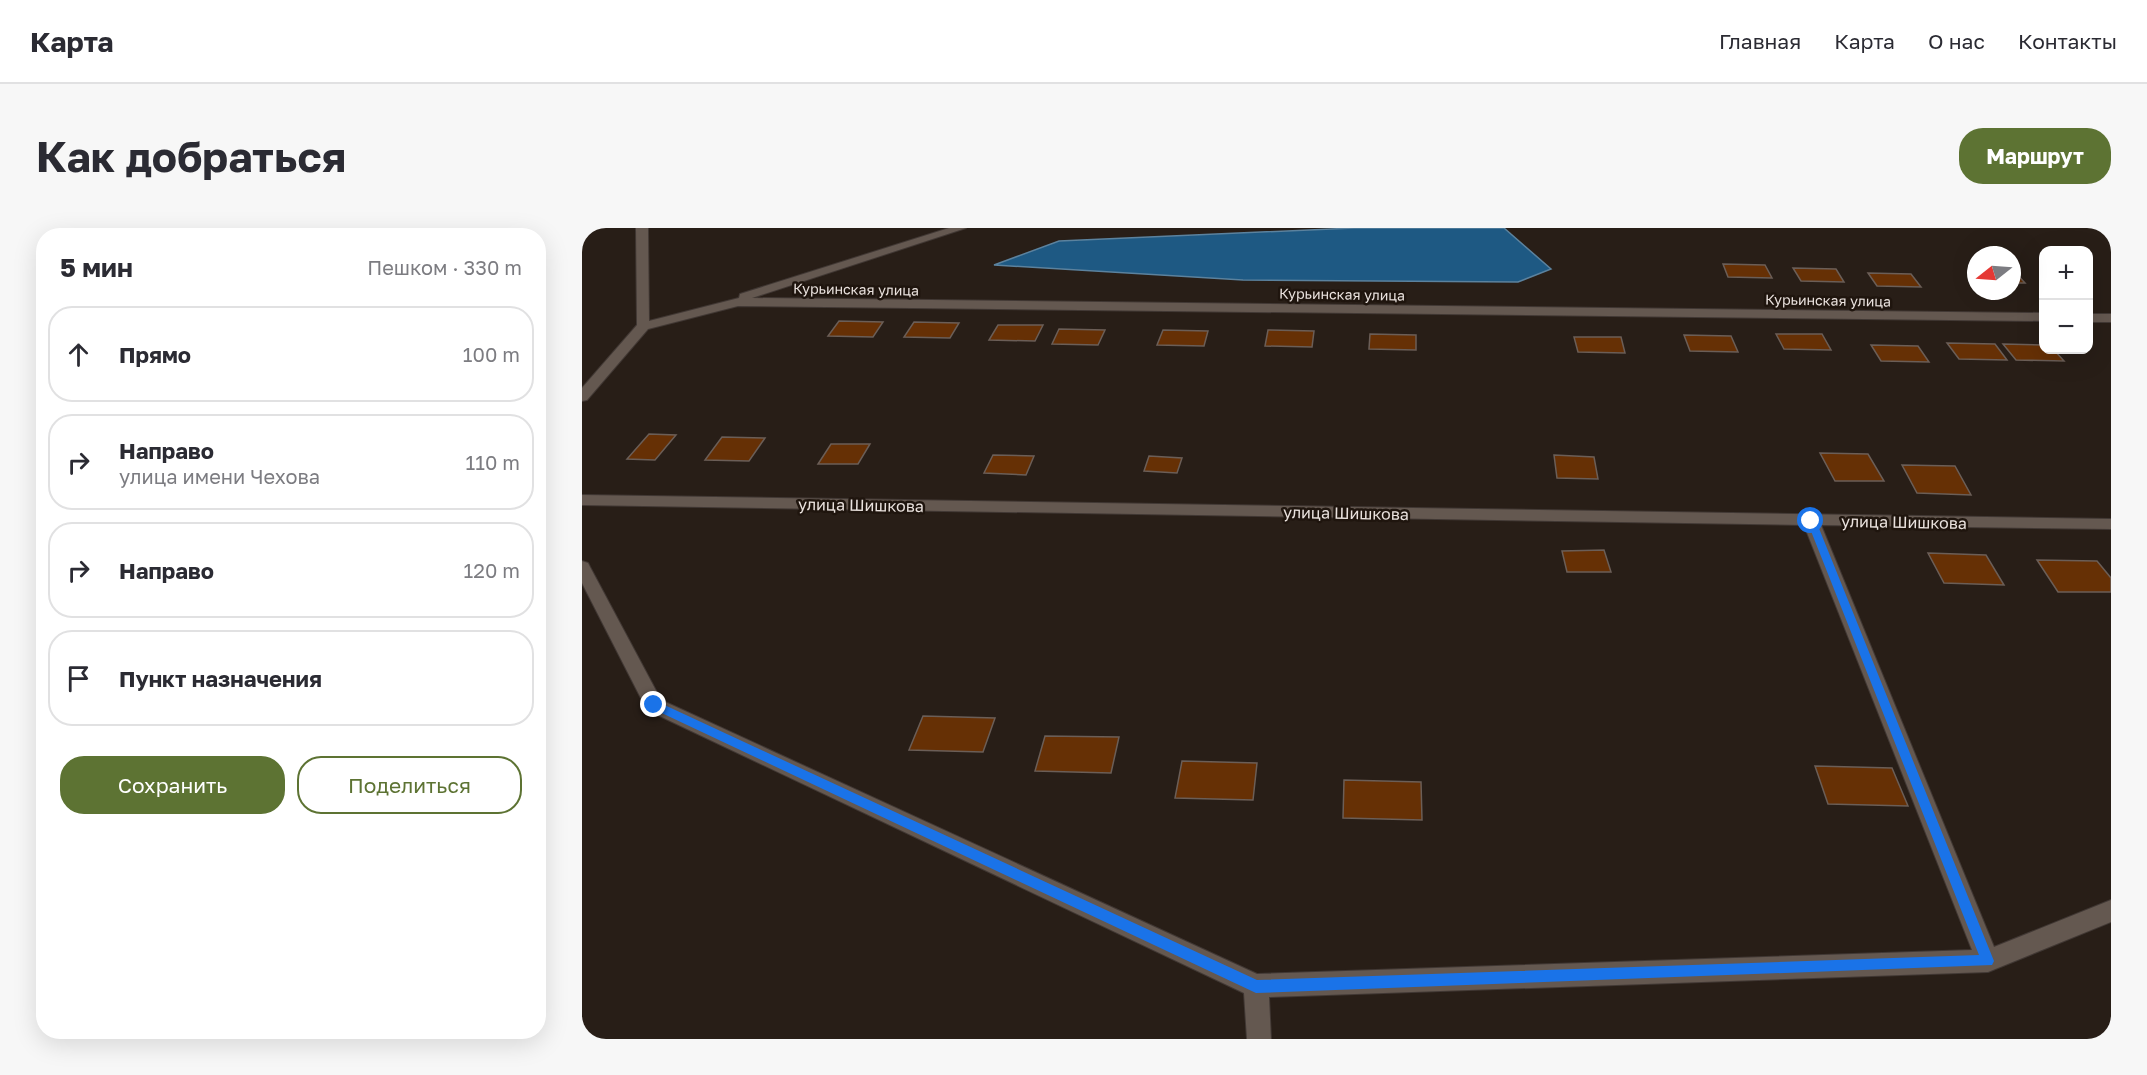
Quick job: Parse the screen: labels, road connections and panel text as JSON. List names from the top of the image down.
{
  "streets": {
    "street": ["Курьинская улица", "улица Шишкова"]
  },
  "north": "left",
  "page": {
    "header": "Карта",
    "nav": [
      "Главная",
      "Карта",
      "О нас",
      "Контакты"
    ],
    "buttons": [
      "Маршрут",
      ["Сохранить", "Поделиться"]
    ],
    "title": "Как добраться",
    "heading": ["5 мин", "Пешком · 330 m"],
    "map_buttons": ["+", "−"],
    "list": [
      ["Прямо", "100 m"],
      ["Направо", "улица имени Чехова", "110 m"],
      ["Направо", "120 m"],
      "Пункт назначения"
    ]
  }
}
